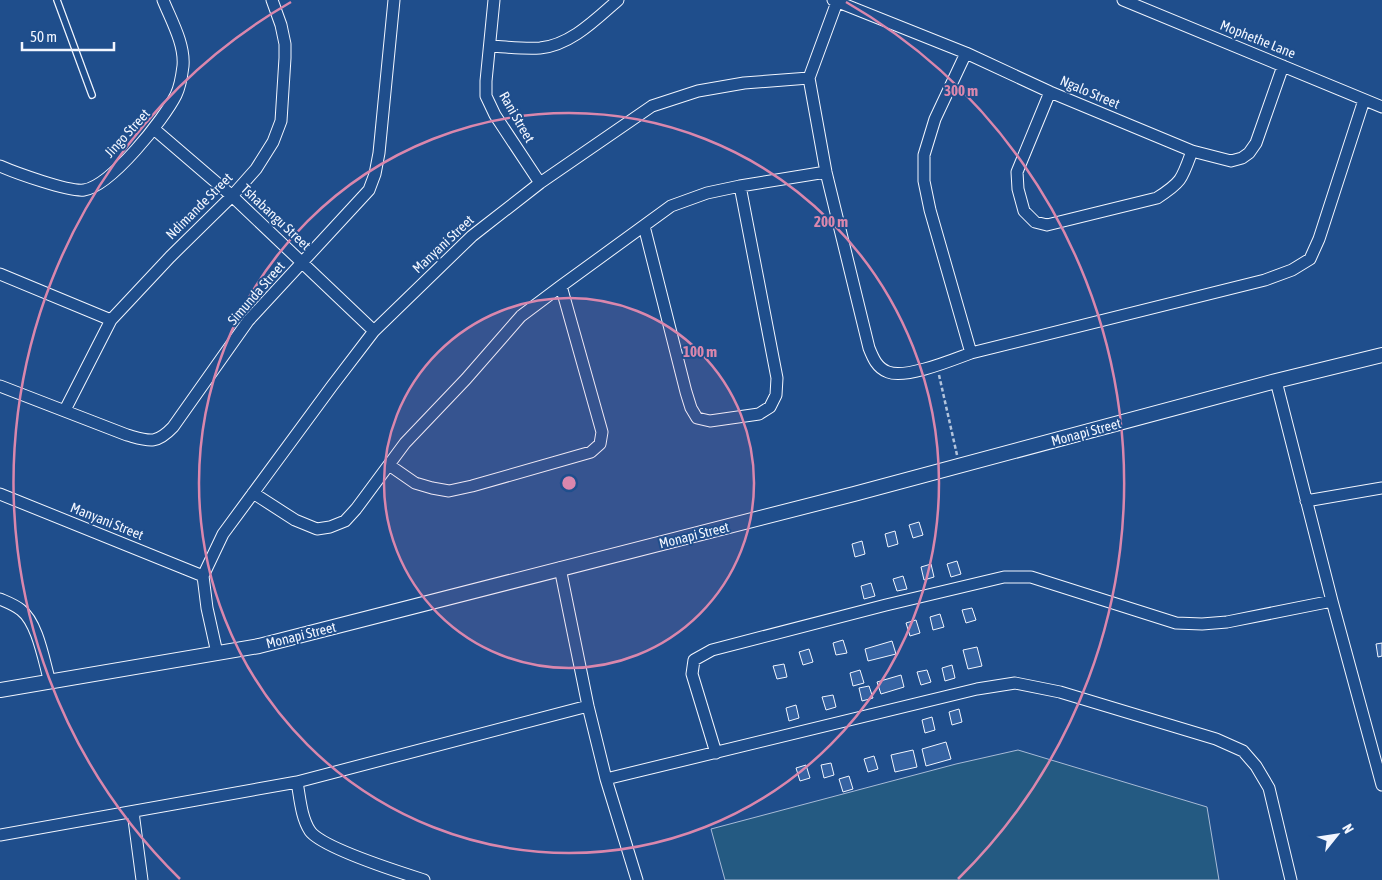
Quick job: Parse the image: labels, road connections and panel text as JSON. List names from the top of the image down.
{
  "streets": {
    "street": [
      "Mophethe Lane",
      "Ngalo Street",
      "Rani Street",
      "Jingo Street",
      "Ndimande Street",
      "Tshabangu Street",
      "Manyani Street",
      "Simunda Street",
      "Monapi Street"
    ]
  },
  "crossings": [
    ["Mophethe Lane", "Ngalo Street"],
    ["Rani Street", "Manyani Street"],
    ["Jingo Street", "Tshabangu Street"],
    ["Ndimande Street", "Tshabangu Street"],
    ["Ndimande Street", "Simunda Street"],
    ["Tshabangu Street", "Manyani Street"],
    ["Tshabangu Street", "Simunda Street"]
  ],
  "scale_bar": "50 m",
  "north": "top right",
  "rings": ["300 m", "200 m", "100 m"]
}
